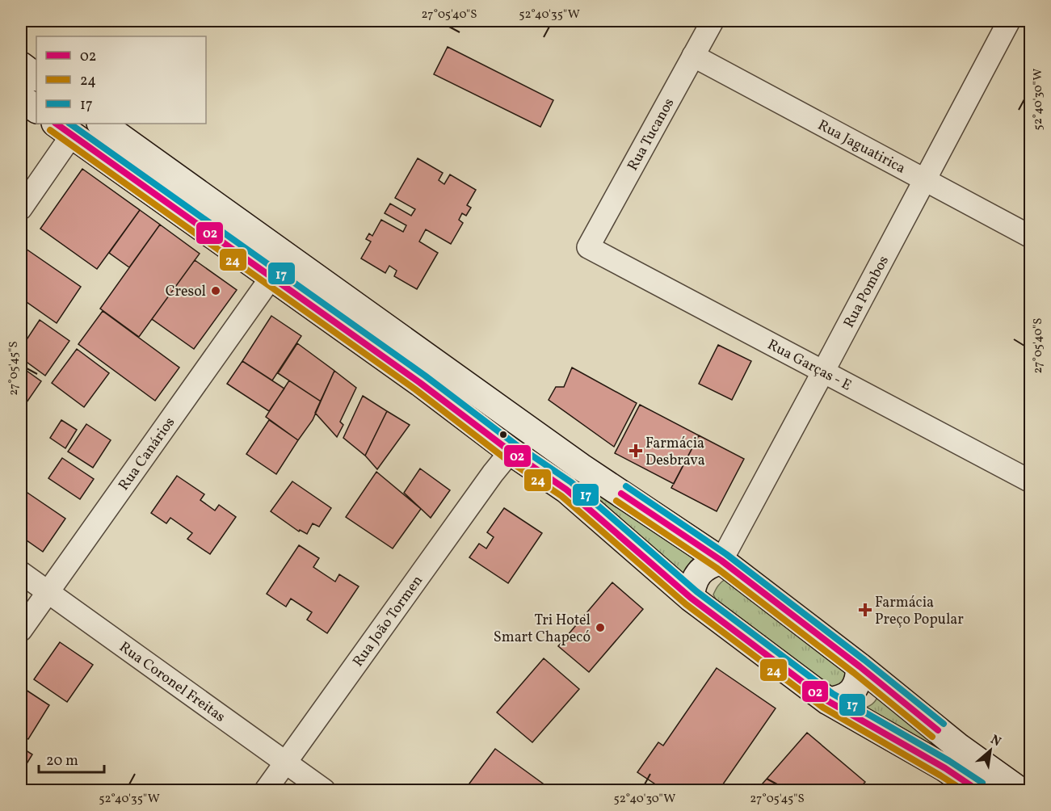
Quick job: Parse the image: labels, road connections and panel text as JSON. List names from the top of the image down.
{
  "streets": {
    "street": [
      "Rua Tucanos",
      "Rua Jaguatirica",
      "Rua Pombos",
      "Rua Garças - E",
      "Rua Canários",
      "Rua João Tormen",
      "Rua Coronel Freitas"
    ]
  },
  "crossings": [
    ["Rua Tucanos", "Rua Jaguatirica"],
    ["Rua Tucanos", "Rua Garças - E"],
    ["Rua Jaguatirica", "Rua Pombos"],
    ["Rua Pombos", "Rua Garças - E"],
    ["Rua Canários", "Rua Coronel Freitas"],
    ["Rua João Tormen", "Rua Coronel Freitas"]
  ],
  "places": {
    "other": ["Cresol", "Tri Hotel Smart Chapecó"],
    "health": ["Farmácia Desbrava", "Farmácia Preço Popular"]
  },
  "lines": ["transit line 02", "transit line 17", "transit line 24"],
  "legend": ["02", "24", "17"],
  "scale_bar": "20 m",
  "north": "top right",
  "coordinates": [
    "27°05'40\"S",
    "52°40'35\"W",
    "52°40'30\"W",
    "27°05'45\"S"
  ]
}
